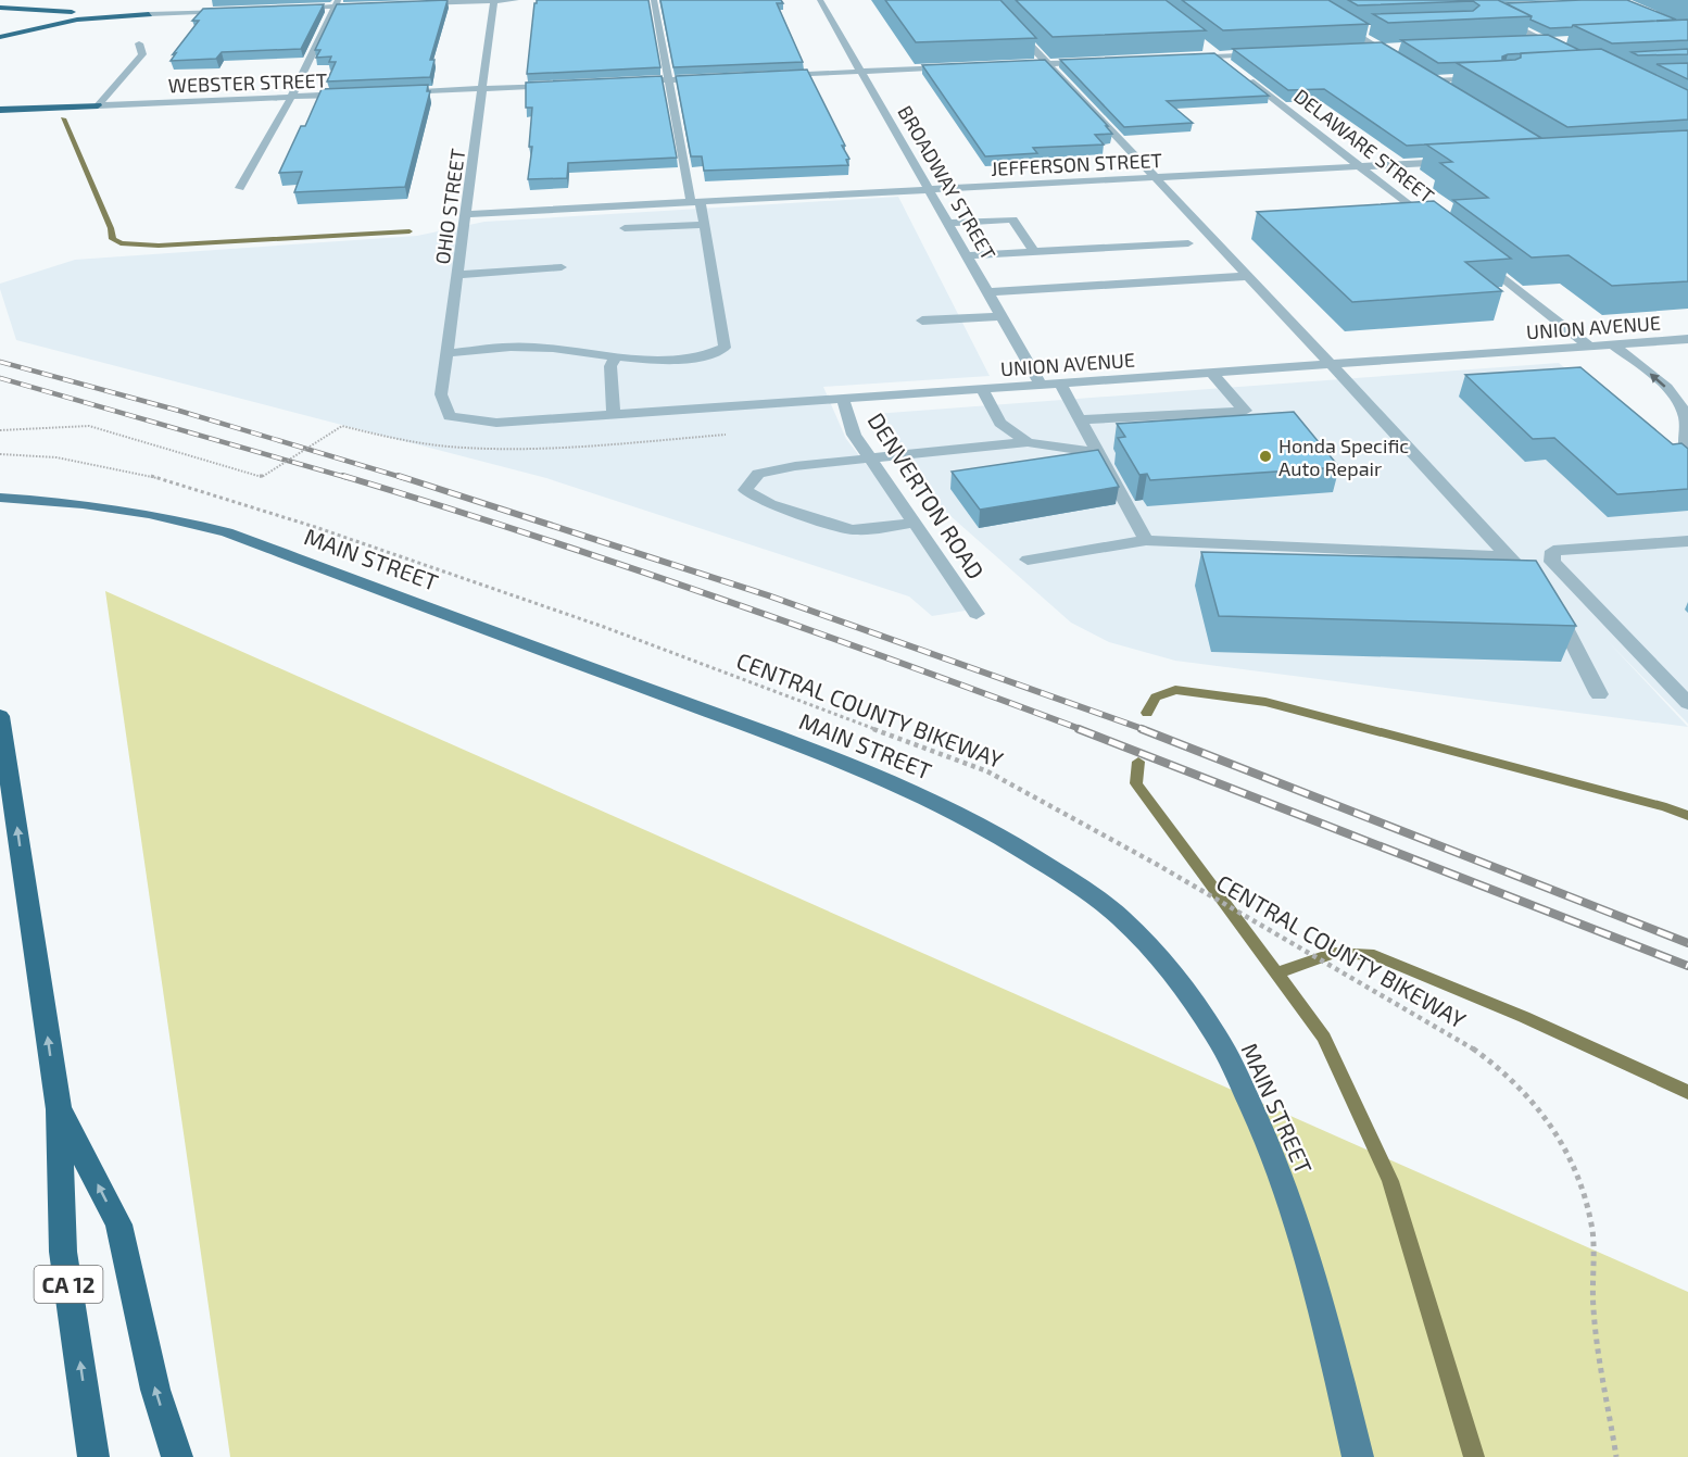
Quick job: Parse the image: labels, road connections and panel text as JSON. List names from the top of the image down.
{
  "streets": {
    "highway": ["CA 12"],
    "main road": ["MAIN STREET"],
    "street": [
      "WEBSTER STREET",
      "DELAWARE STREET",
      "JEFFERSON STREET",
      "BROADWAY STREET",
      "OHIO STREET",
      "UNION AVENUE",
      "DENVERTON ROAD"
    ],
    "path": ["CENTRAL COUNTY BIKEWAY"]
  },
  "crossings": [
    ["DELAWARE STREET", "JEFFERSON STREET"],
    ["JEFFERSON STREET", "BROADWAY STREET"],
    ["JEFFERSON STREET", "OHIO STREET"],
    ["BROADWAY STREET", "UNION AVENUE"],
    ["OHIO STREET", "UNION AVENUE"],
    ["UNION AVENUE", "DENVERTON ROAD"]
  ],
  "places": ["Honda Specific Auto Repair"]
}
